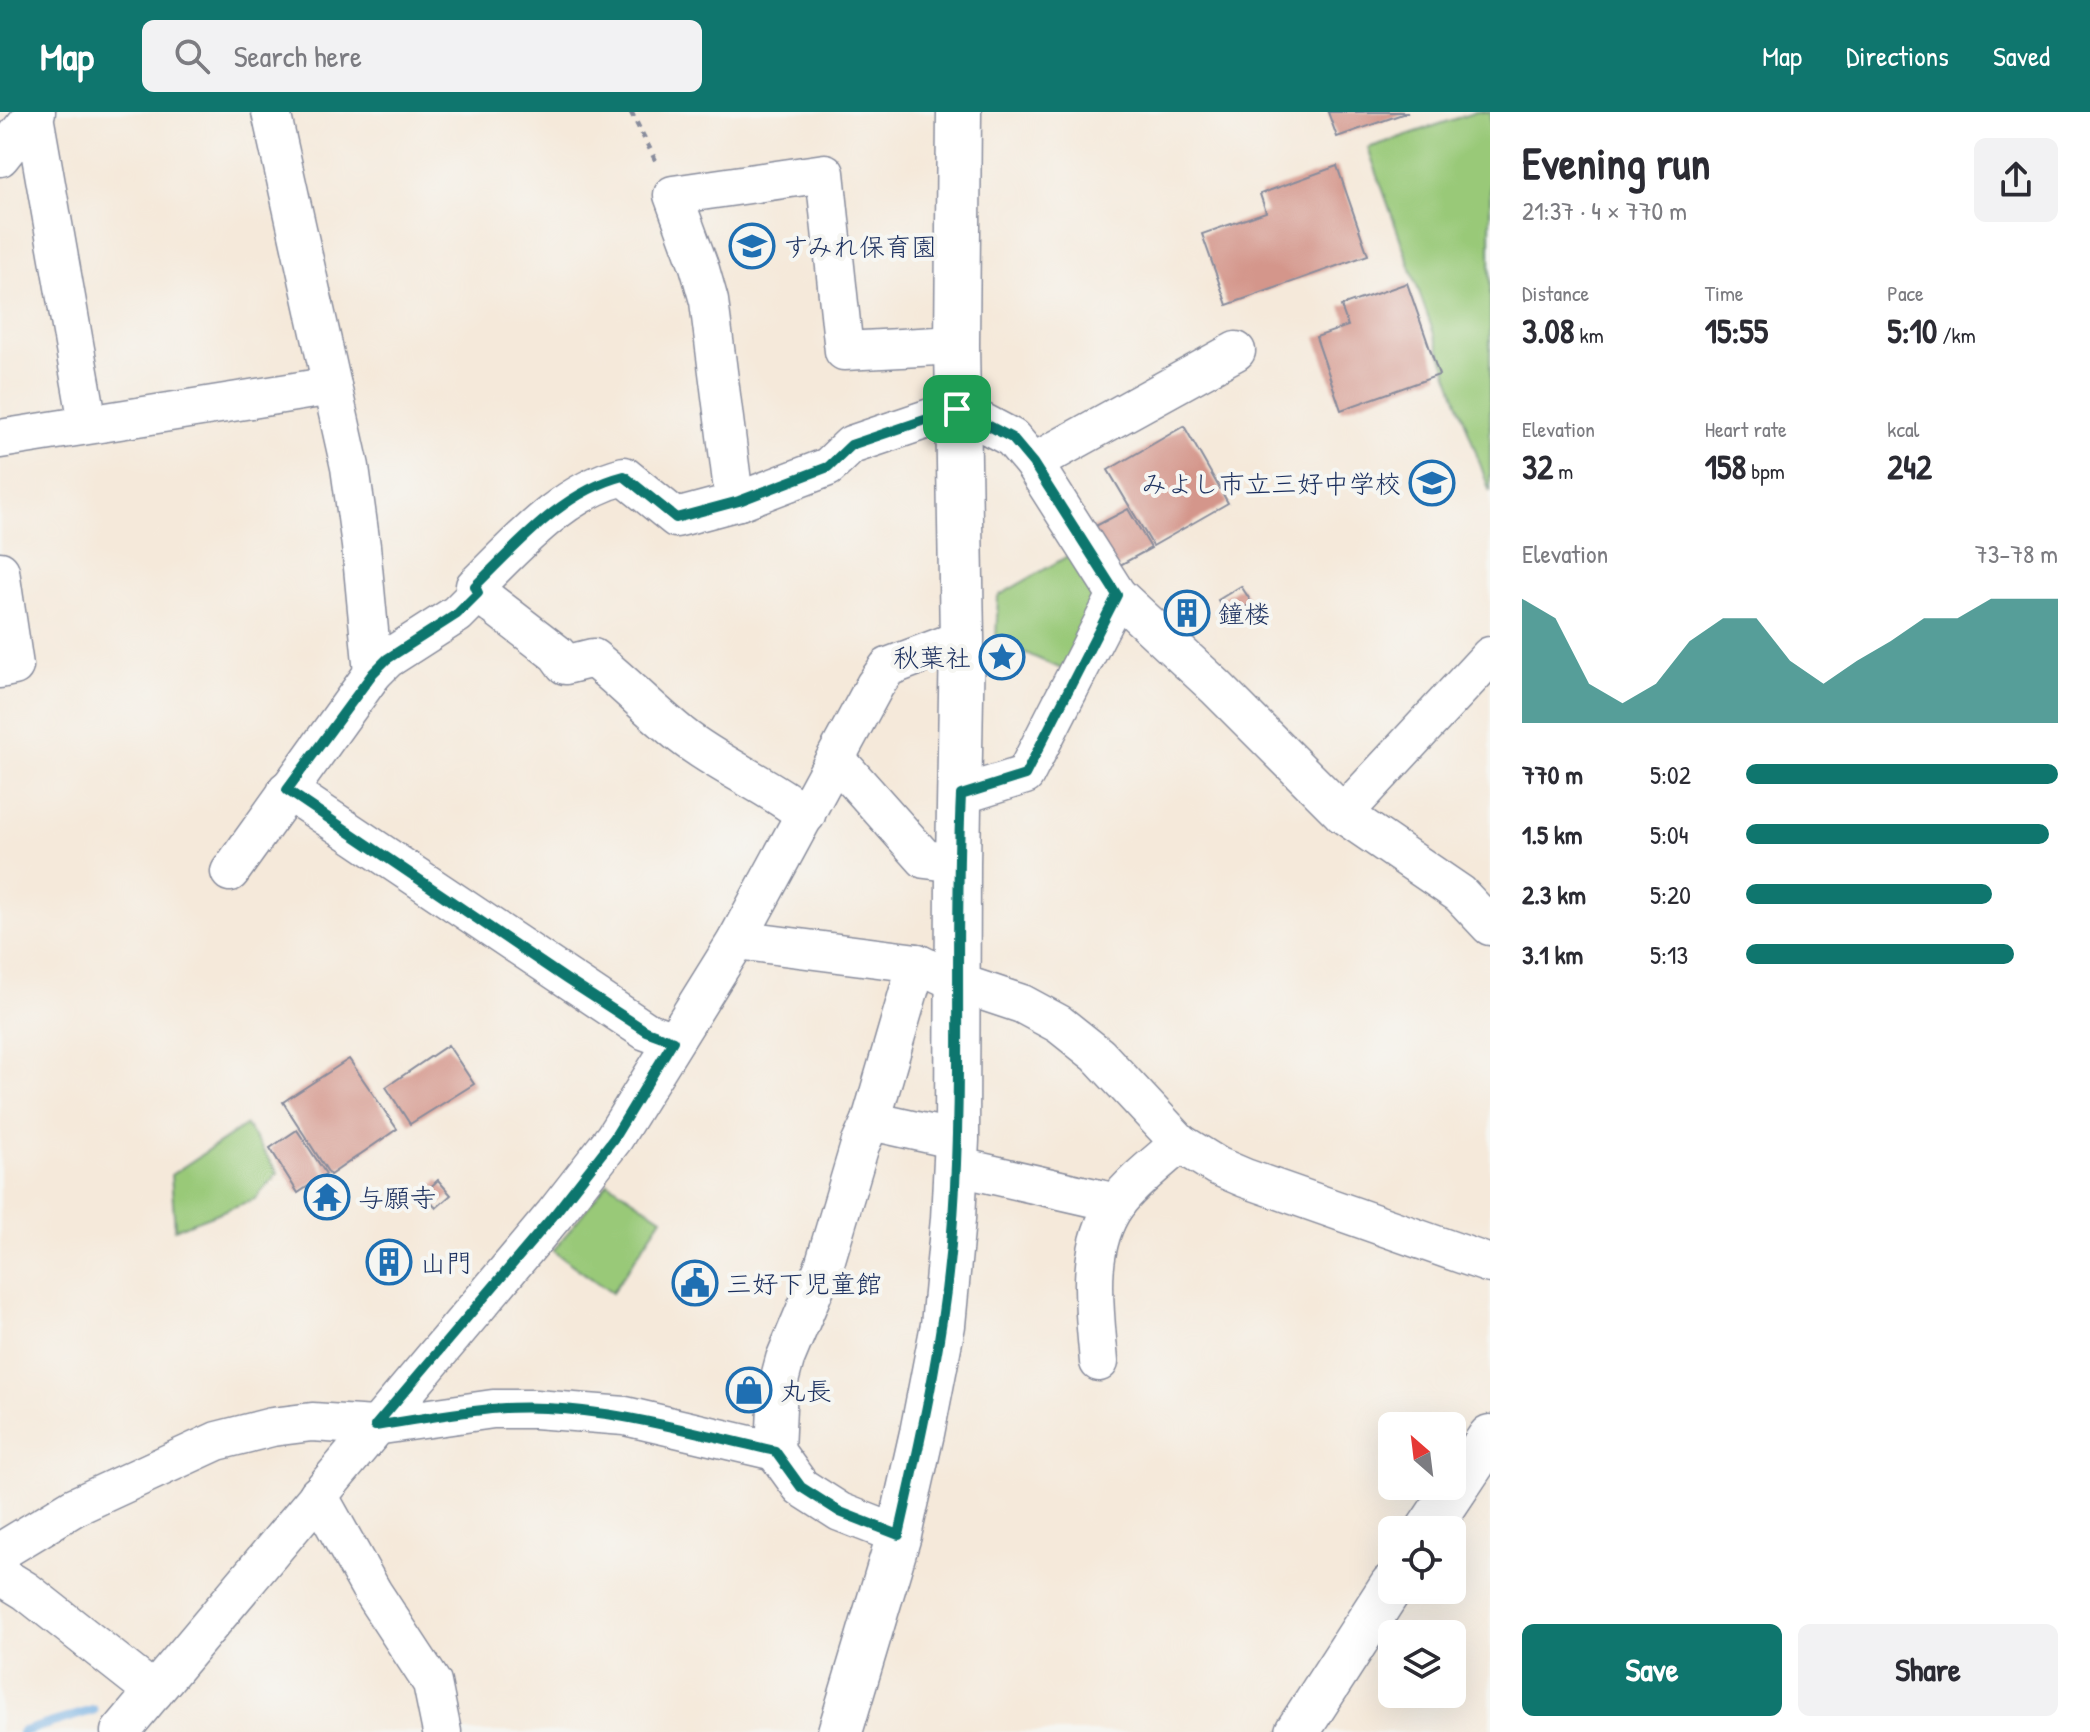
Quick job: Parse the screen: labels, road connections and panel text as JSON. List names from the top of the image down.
{
  "places": {
    "school or university": ["すみれ保育園", "みよし市立三好中学校"],
    "building": ["鐘楼", "山門"],
    "place": ["秋葉社"],
    "temple": ["与願寺"],
    "public building": ["三好下児童館"],
    "shop": ["丸長"]
  },
  "north": "top left",
  "page": {
    "header": "Map",
    "search": "Search here",
    "nav": ["Map", "Directions", "Saved"],
    "heading": ["Evening run", "21:37 · 4 × 770 m"],
    "stats": [
      ["Distance", "3.08 km"],
      ["Time", "15:55"],
      ["Pace", "5:10 /km"],
      ["Elevation", "32 m"],
      ["Heart rate", "158 bpm"],
      ["kcal", "242"]
    ],
    "chart": ["Elevation", "73–78 m"],
    "list": [
      {
        "name": "770 m",
        "note": "5:02"
      },
      {
        "name": "1.5 km",
        "note": "5:04"
      },
      {
        "name": "2.3 km",
        "note": "5:20"
      },
      {
        "name": "3.1 km",
        "note": "5:13"
      }
    ],
    "buttons": ["Save", "Share"]
  }
}
